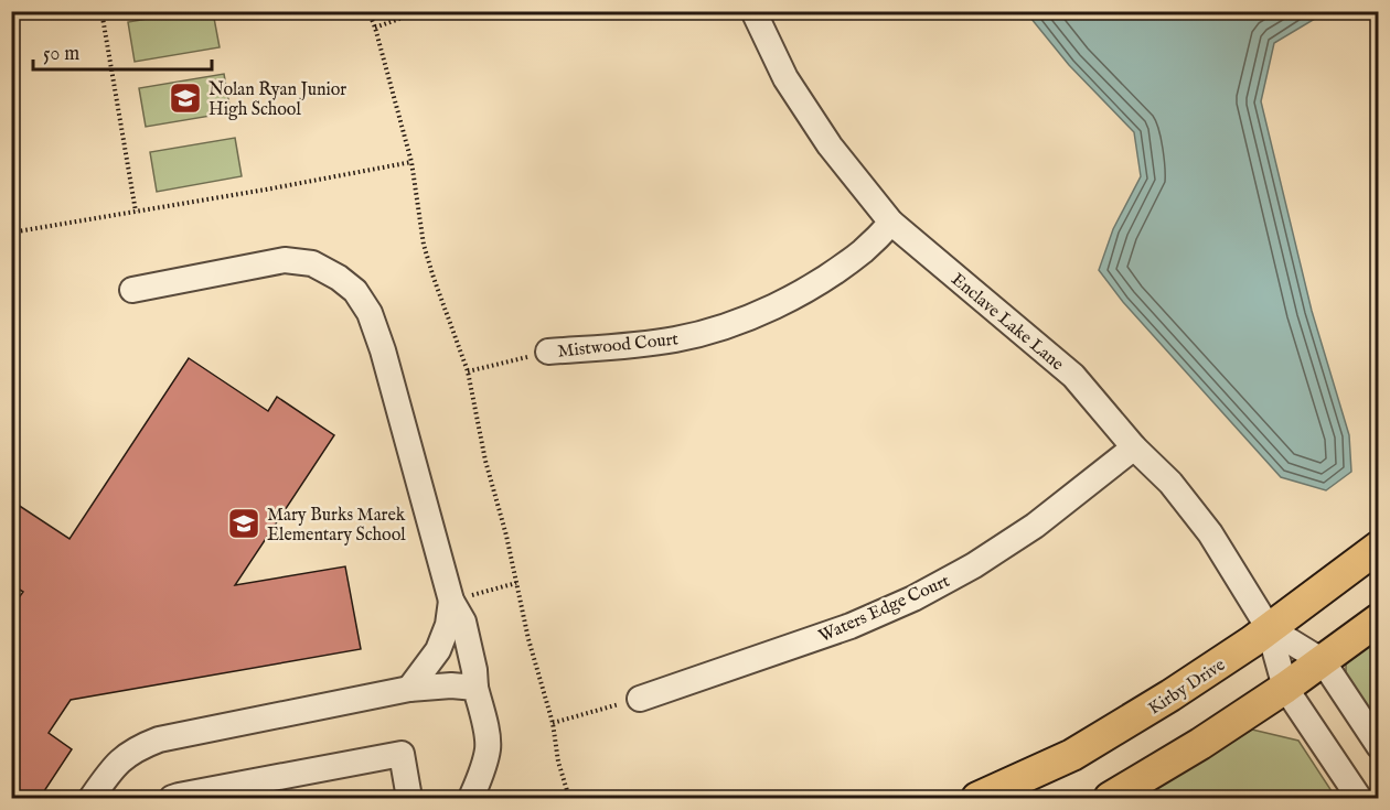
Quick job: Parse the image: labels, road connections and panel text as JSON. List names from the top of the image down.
{
  "streets": {
    "main road": ["Kirby Drive"],
    "street": ["Enclave Lake Lane", "Mistwood Court", "Waters Edge Court"]
  },
  "crossings": [
    ["Enclave Lake Lane", "Mistwood Court"],
    ["Enclave Lake Lane", "Waters Edge Court"],
    ["Enclave Lake Lane", "Kirby Drive"]
  ],
  "places": {
    "school or university": ["Nolan Ryan Junior High School", "Mary Burks Marek Elementary School"]
  },
  "scale_bar": "50 m"
}
